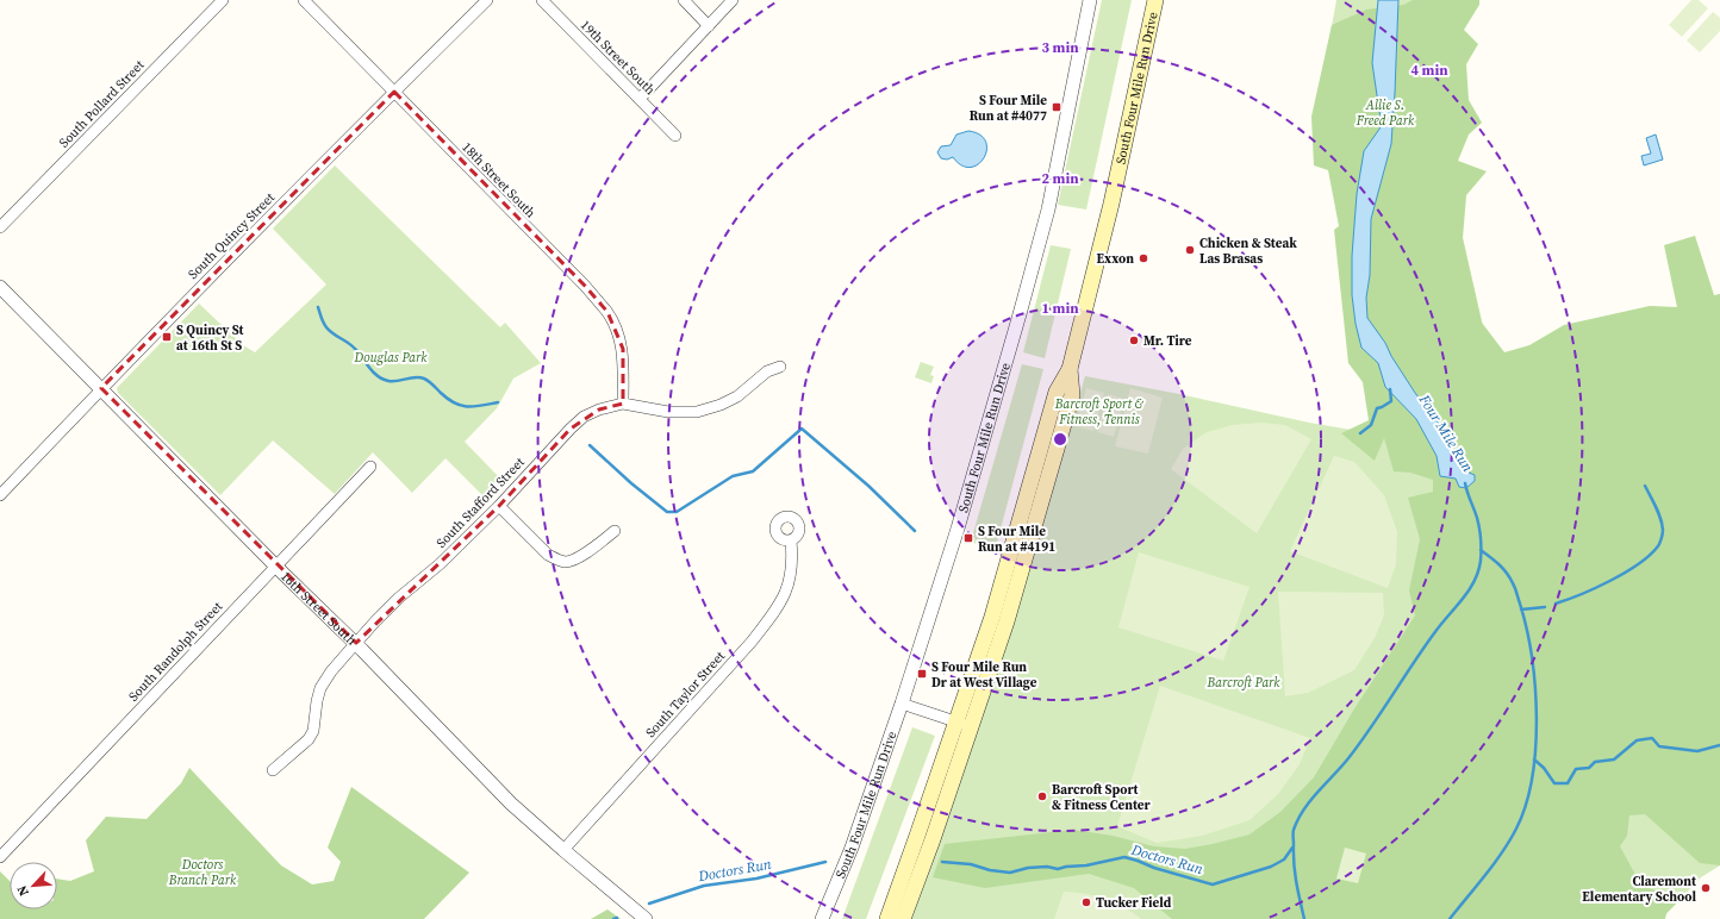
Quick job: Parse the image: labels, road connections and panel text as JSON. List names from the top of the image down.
{
  "streets": {
    "main road": ["South Four Mile Run Drive"],
    "street": [
      "19th Street South",
      "South Pollard Street",
      "18th Street South",
      "South Quincy Street",
      "South Stafford Street",
      "16th Street South",
      "South Randolph Street",
      "South Taylor Street"
    ]
  },
  "crossings": [
    ["18th Street South", "South Quincy Street"],
    ["18th Street South", "South Stafford Street"],
    ["South Quincy Street", "16th Street South"],
    ["South Stafford Street", "16th Street South"],
    ["16th Street South", "South Randolph Street"],
    ["16th Street South", "South Taylor Street"]
  ],
  "water": ["Four Mile Run", "Doctors Run"],
  "parks": [
    "Allie S. Freed Park",
    "Douglas Park",
    "Barcroft Sport & Fitness, Tennis",
    "Barcroft Park",
    "Doctors Branch Park"
  ],
  "places": {
    "transit": [
      "S Four Mile Run at #4077",
      "S Quincy St at 16th St S",
      "S Four Mile Run at #4191",
      "S Four Mile Run Dr at West Village"
    ],
    "other": [
      "Chicken & Steak Las Brasas",
      "Exxon",
      "Mr. Tire",
      "Barcroft Sport & Fitness Center",
      "Claremont Elementary School",
      "Tucker Field"
    ]
  },
  "north": "bottom left",
  "rings": [
    "3 min",
    "4 min",
    "2 min",
    "1 min"
  ]
}
